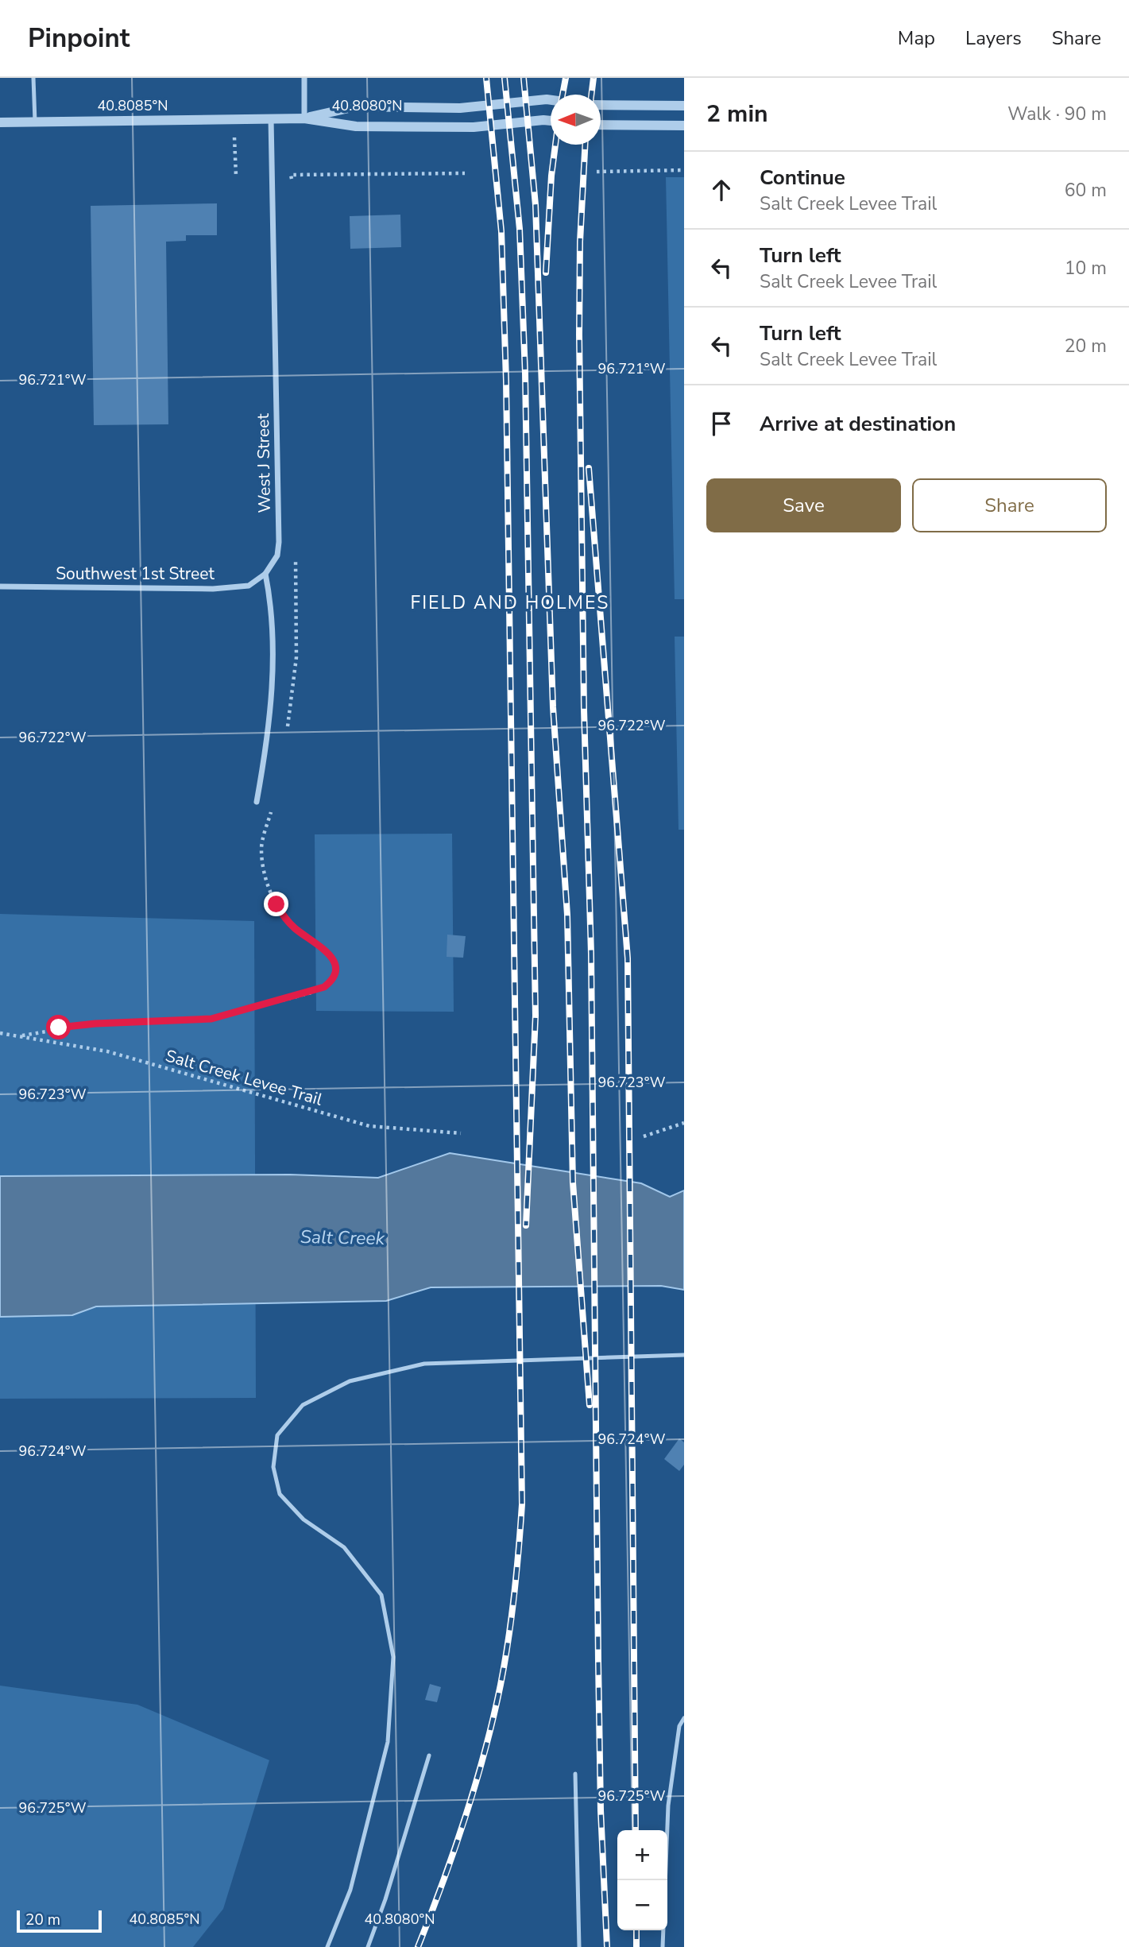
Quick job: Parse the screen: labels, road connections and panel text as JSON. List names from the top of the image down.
{
  "streets": {
    "street": ["West J Street", "Southwest 1st Street"],
    "path": ["Salt Creek Levee Trail"]
  },
  "crossings": [
    ["West J Street", "Southwest 1st Street"]
  ],
  "districts": ["FIELD AND HOLMES"],
  "water": ["Salt Creek"],
  "scale_bar": "20 m",
  "north": "left",
  "page": {
    "header": "Pinpoint",
    "nav": ["Map", "Layers", "Share"],
    "heading": ["2 min", "Walk · 90 m"],
    "list": [
      ["Continue", "Salt Creek Levee Trail", "60 m"],
      ["Turn left", "Salt Creek Levee Trail", "10 m"],
      ["Turn left", "Salt Creek Levee Trail", "20 m"],
      "Arrive at destination"
    ],
    "buttons": ["Save", "Share"],
    "map_buttons": ["+", "−"],
    "scale": "20 m"
  },
  "coordinates": [
    "40.8085°N",
    "40.8080°N",
    "96.721°W",
    "96.722°W",
    "96.723°W",
    "96.724°W",
    "96.725°W"
  ]
}
